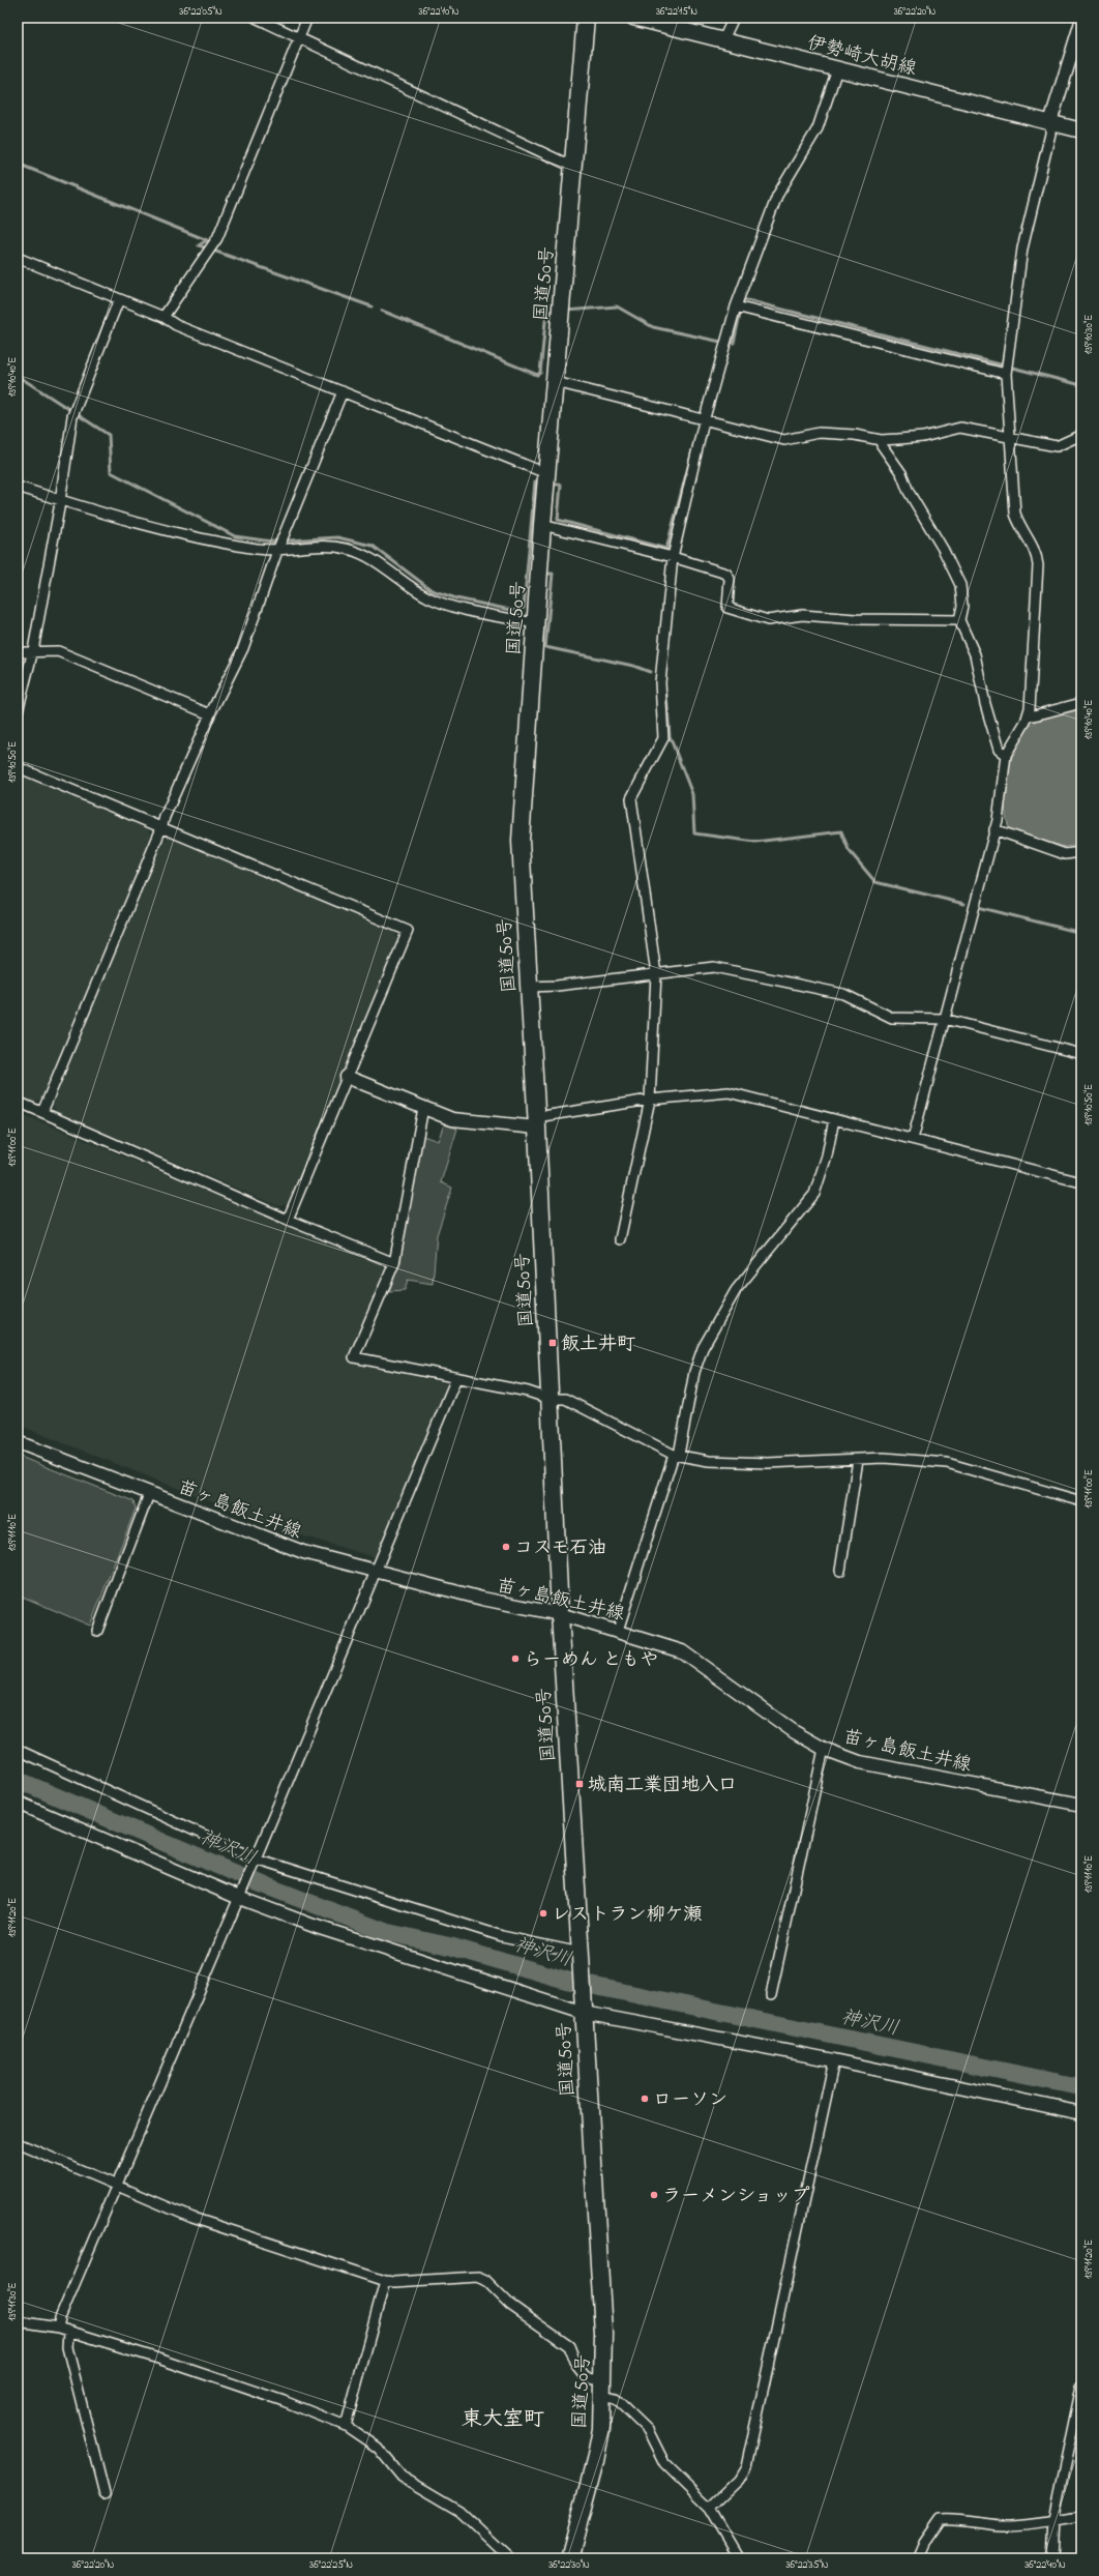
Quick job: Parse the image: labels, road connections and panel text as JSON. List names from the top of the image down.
{
  "streets": {
    "highway": ["国道50号"],
    "main road": ["伊勢崎大胡線"],
    "street": ["苗ヶ島飯土井線"]
  },
  "crossings": [
    ["国道50号", "苗ヶ島飯土井線"]
  ],
  "districts": ["東大室町"],
  "water": ["神沢川"],
  "places": {
    "transit": ["飯土井町", "城南工業団地入口"],
    "other": [
      "コスモ石油",
      "らーめん ともや",
      "レストラン柳ケ瀬",
      "ローソン",
      "ラーメンショップ"
    ]
  },
  "coordinates": [
    "36°22'05\"N",
    "36°22'10\"N",
    "36°22'15\"N",
    "36°22'20\"N",
    "139°10'30\"E",
    "139°10'40\"E",
    "139°10'50\"E",
    "139°11'00\"E",
    "139°11'10\"E",
    "139°11'20\"E",
    "139°11'30\"E",
    "36°22'25\"N",
    "36°22'30\"N",
    "36°22'35\"N",
    "36°22'40\"N"
  ]
}
